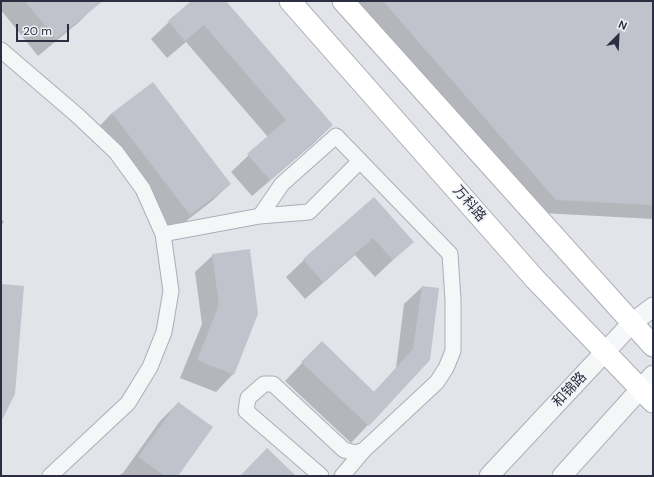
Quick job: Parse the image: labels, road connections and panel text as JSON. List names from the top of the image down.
{
  "streets": {
    "main road": ["万科路"],
    "street": ["和锦路"]
  },
  "crossings": [
    ["万科路", "和锦路"]
  ],
  "scale_bar": "20 m",
  "north": "top right"
}
